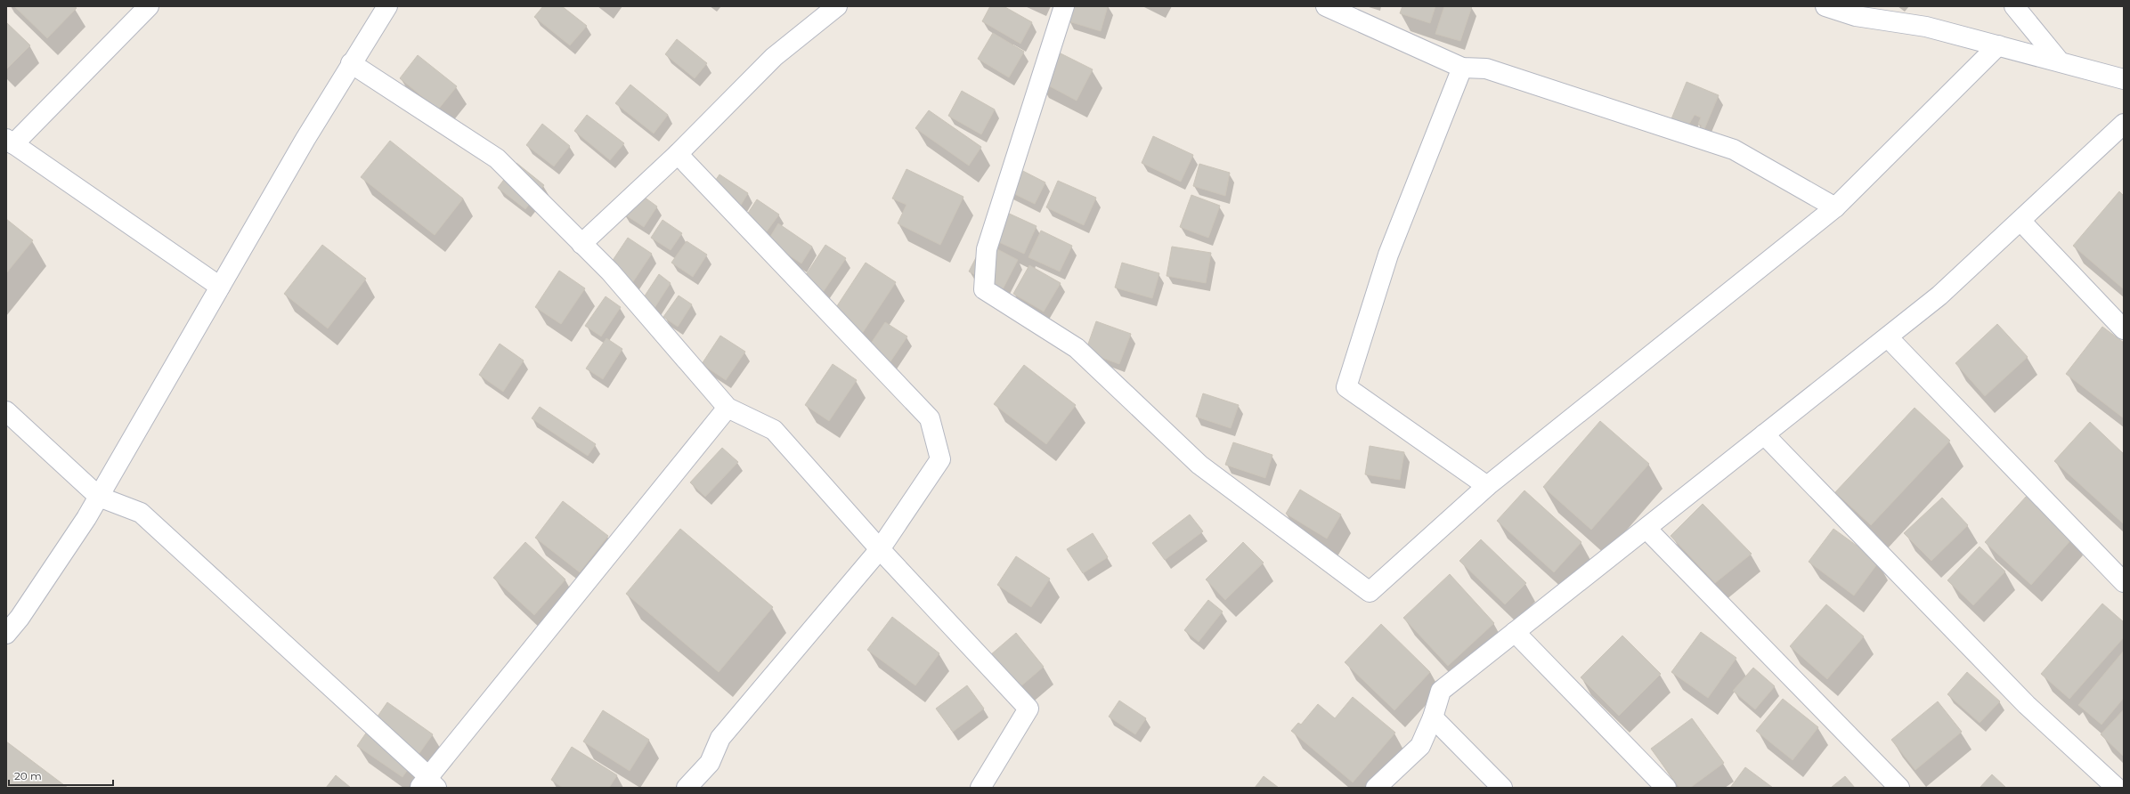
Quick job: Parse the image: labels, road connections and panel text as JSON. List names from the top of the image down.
{
  "scale_bar": "20 m"
}
